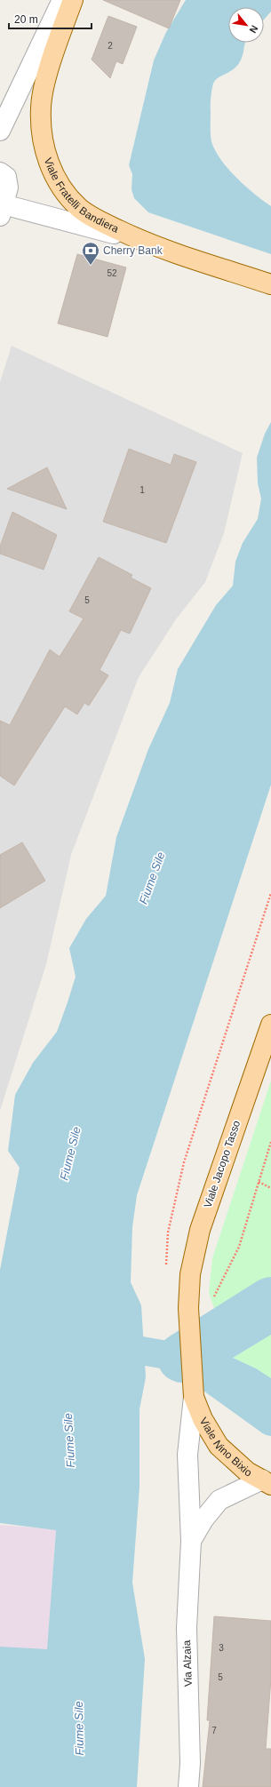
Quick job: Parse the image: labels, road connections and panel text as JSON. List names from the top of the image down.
{
  "streets": {
    "main road": ["Viale Fratelli Bandiera", "Viale Jacopo Tasso", "Viale Nino Bixio"],
    "street": ["Via Alzaia"]
  },
  "crossings": [
    ["Viale Jacopo Tasso", "Viale Nino Bixio"],
    ["Viale Jacopo Tasso", "Via Alzaia"],
    ["Viale Nino Bixio", "Via Alzaia"]
  ],
  "water": ["Fiume Sile"],
  "places": {
    "bank": ["Cherry Bank"]
  },
  "house_numbers": [
    "2",
    "52",
    "1",
    "5",
    "3",
    "5",
    "7"
  ],
  "scale_bar": "20 m",
  "north": "bottom right"
}
